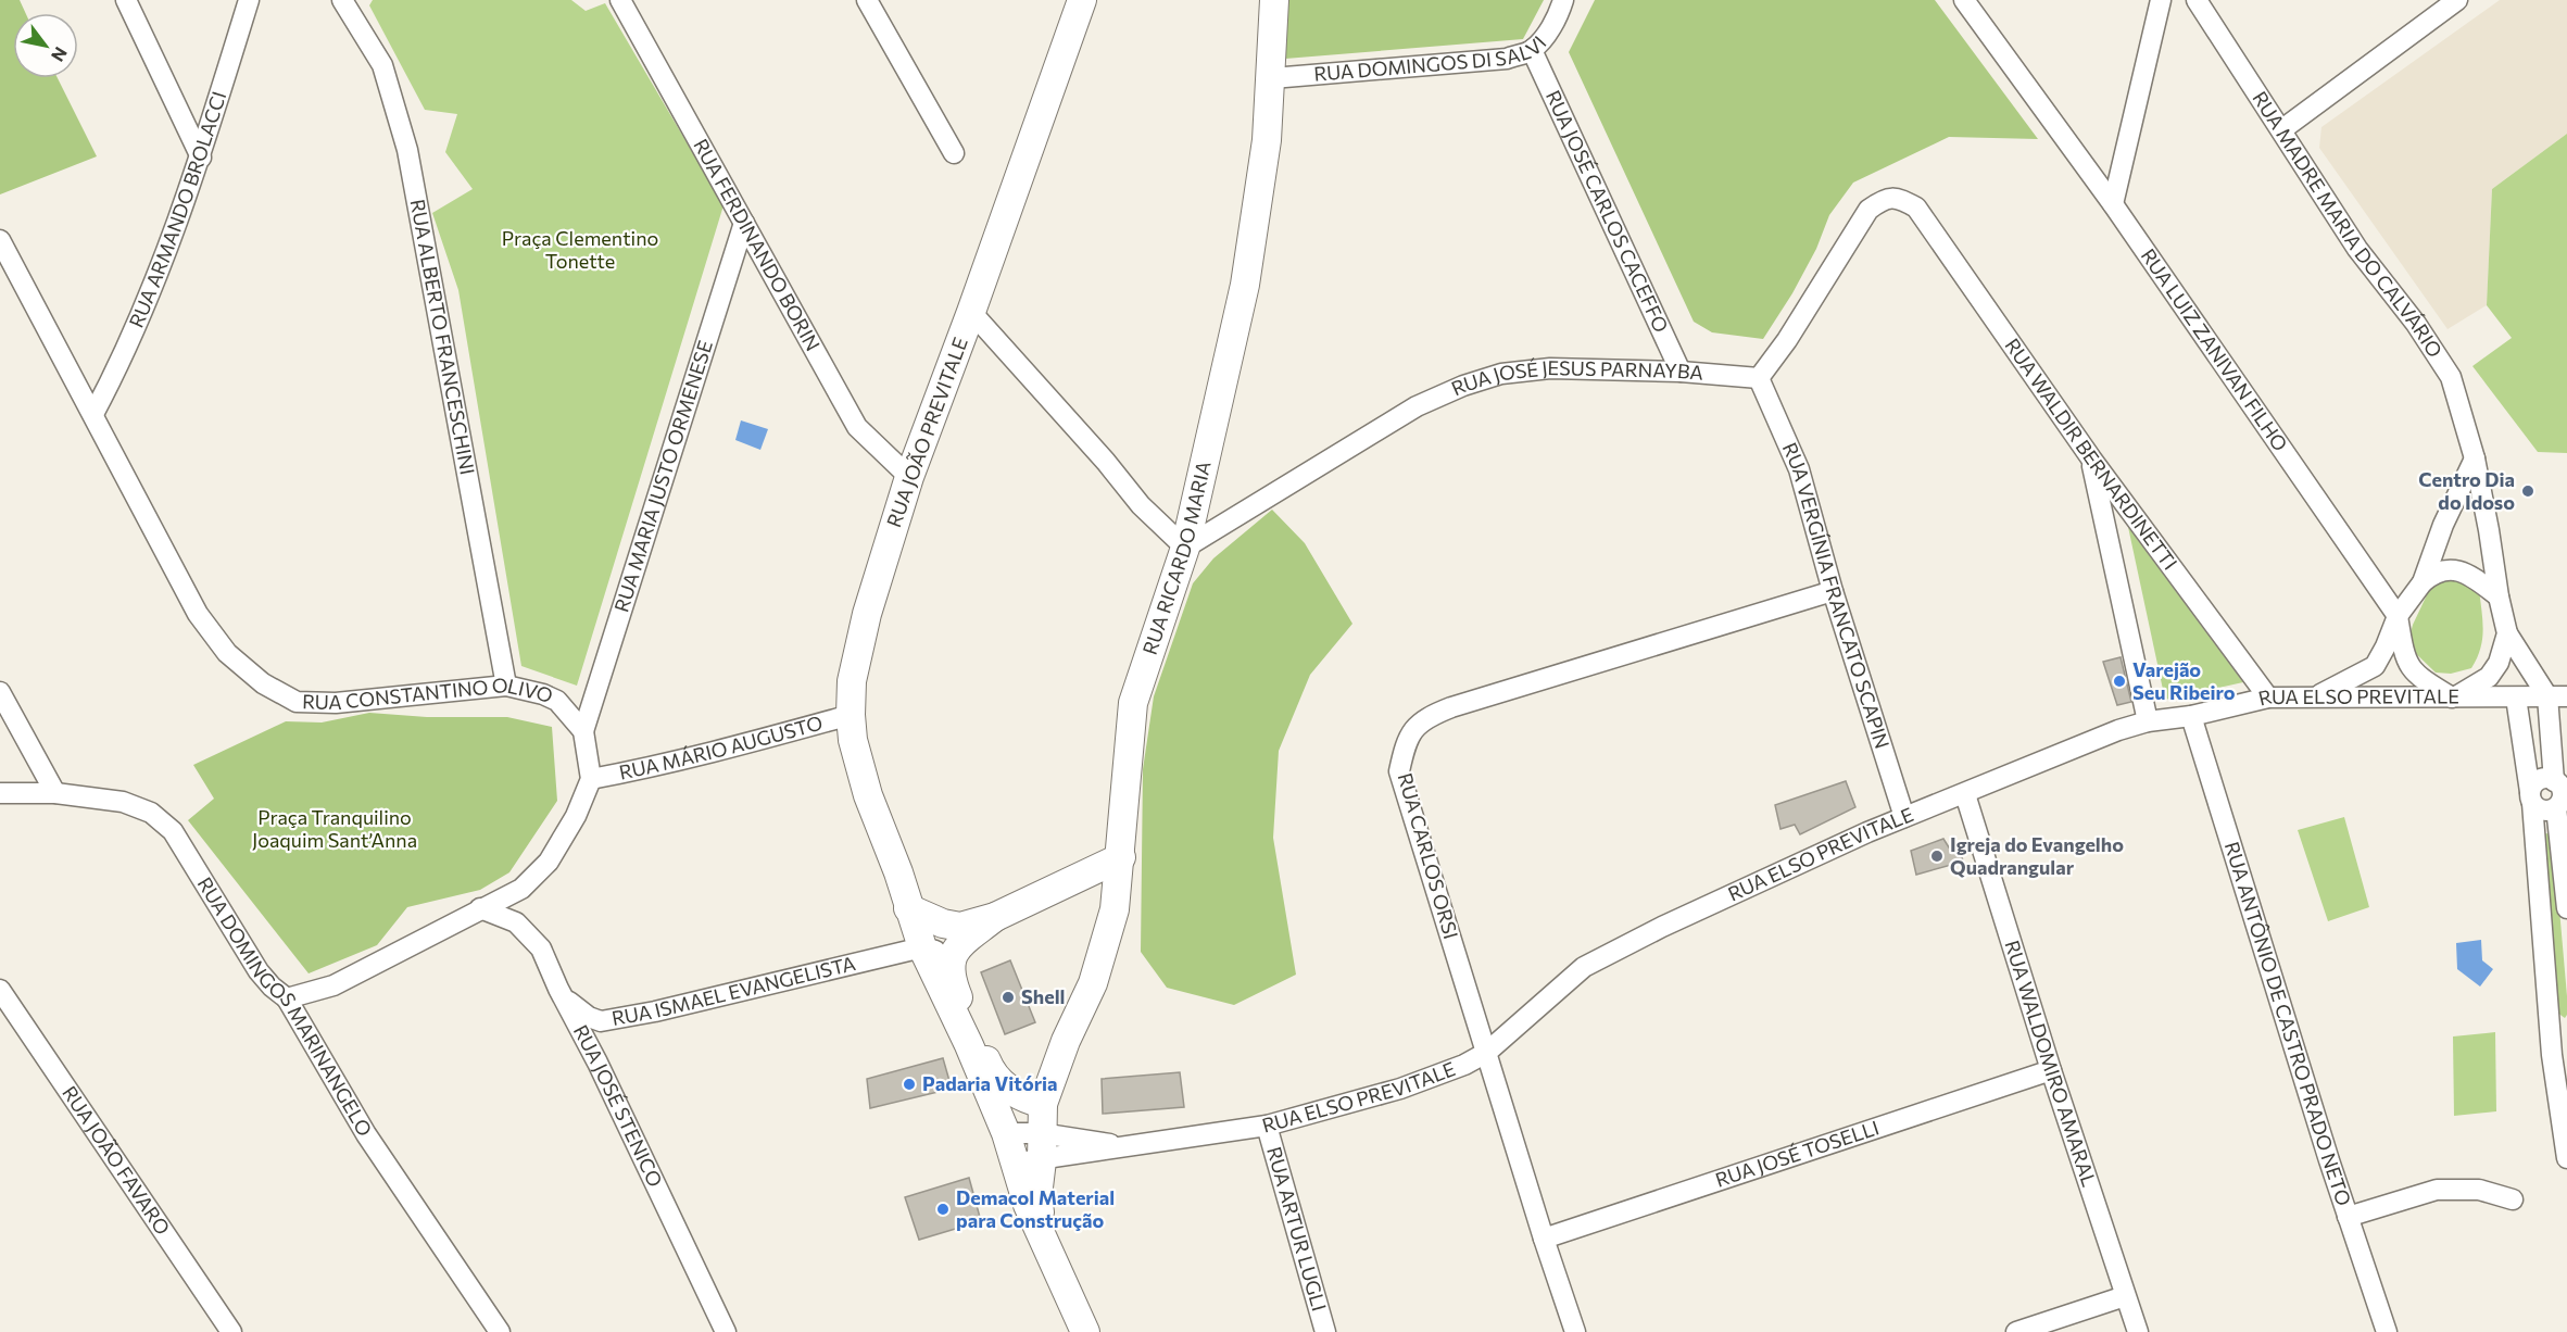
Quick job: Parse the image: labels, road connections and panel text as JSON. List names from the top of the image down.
{
  "streets": {
    "main road": ["RUA JOÃO PREVITALE", "RUA RICARDO MARIA"],
    "street": [
      "RUA DOMINGOS DI SALVI",
      "RUA ARMANDO BROLACCI",
      "RUA JOSÉ CARLOS CACEFFO",
      "RUA MADRE MARIA DO CALVÁRIO",
      "RUA FERDINANDO BORIN",
      "RUA ALBERTO FRANCESCHINI",
      "RUA LUIZ ZANIVAN FILHO",
      "RUA JOSÉ JESUS PARNAYBA",
      "RUA WALDIR BERNARDINETTI",
      "RUA MARIA JUSTO ORMENESE",
      "RUA VERGÍNIA FRANCATO SCAPIN",
      "RUA ELSO PREVITALE",
      "RUA CONSTANTINO OLIVO",
      "RUA MÁRIO AUGUSTO",
      "RUA CARLOS ORSI",
      "RUA ISMAEL EVANGELISTA",
      "RUA DOMINGOS MARINANGELO",
      "RUA ANTÔNIO DE CASTRO PRADO NETO",
      "RUA WALDOMIRO AMARAL",
      "RUA JOSÉ STENICO",
      "RUA JOSÉ TOSELLI",
      "RUA JOÃO FAVARO",
      "RUA ARTUR LUGLI"
    ]
  },
  "crossings": [
    ["RUA DOMINGOS DI SALVI", "RUA JOSÉ CARLOS CACEFFO"],
    ["RUA DOMINGOS DI SALVI", "RUA RICARDO MARIA"],
    ["RUA ARMANDO BROLACCI", "RUA CONSTANTINO OLIVO"],
    ["RUA JOSÉ CARLOS CACEFFO", "RUA JOSÉ JESUS PARNAYBA"],
    ["RUA MADRE MARIA DO CALVÁRIO", "RUA LUIZ ZANIVAN FILHO"],
    ["RUA MADRE MARIA DO CALVÁRIO", "RUA ELSO PREVITALE"],
    ["RUA FERDINANDO BORIN", "RUA JOÃO PREVITALE"],
    ["RUA FERDINANDO BORIN", "RUA MARIA JUSTO ORMENESE"],
    ["RUA ALBERTO FRANCESCHINI", "RUA CONSTANTINO OLIVO"],
    ["RUA LUIZ ZANIVAN FILHO", "RUA ELSO PREVITALE"],
    ["RUA JOSÉ JESUS PARNAYBA", "RUA WALDIR BERNARDINETTI"],
    ["RUA JOSÉ JESUS PARNAYBA", "RUA RICARDO MARIA"],
    ["RUA JOSÉ JESUS PARNAYBA", "RUA VERGÍNIA FRANCATO SCAPIN"],
    ["RUA JOÃO PREVITALE", "RUA MÁRIO AUGUSTO"],
    ["RUA JOÃO PREVITALE", "RUA ISMAEL EVANGELISTA"],
    ["RUA WALDIR BERNARDINETTI", "RUA VERGÍNIA FRANCATO SCAPIN"],
    ["RUA WALDIR BERNARDINETTI", "RUA ELSO PREVITALE"],
    ["RUA MARIA JUSTO ORMENESE", "RUA CONSTANTINO OLIVO"],
    ["RUA VERGÍNIA FRANCATO SCAPIN", "RUA ELSO PREVITALE"],
    ["RUA VERGÍNIA FRANCATO SCAPIN", "RUA CARLOS ORSI"],
    ["RUA ELSO PREVITALE", "RUA CARLOS ORSI"],
    ["RUA ELSO PREVITALE", "RUA ANTÔNIO DE CASTRO PRADO NETO"],
    ["RUA ELSO PREVITALE", "RUA WALDOMIRO AMARAL"],
    ["RUA ELSO PREVITALE", "RUA ARTUR LUGLI"],
    ["RUA CARLOS ORSI", "RUA JOSÉ TOSELLI"],
    ["RUA ISMAEL EVANGELISTA", "RUA JOSÉ STENICO"],
    ["RUA WALDOMIRO AMARAL", "RUA JOSÉ TOSELLI"]
  ],
  "parks": ["Praça Clementino Tonette", "Praça Tranquilino Joaquim Sant’Anna"],
  "places": [
    "Centro Dia do Idoso",
    "Varejão Seu Ribeiro",
    "Igreja do Evangelho Quadrangular",
    "Shell",
    "Padaria Vitória",
    "Demacol Material para Construção"
  ],
  "north": "bottom right"
}
